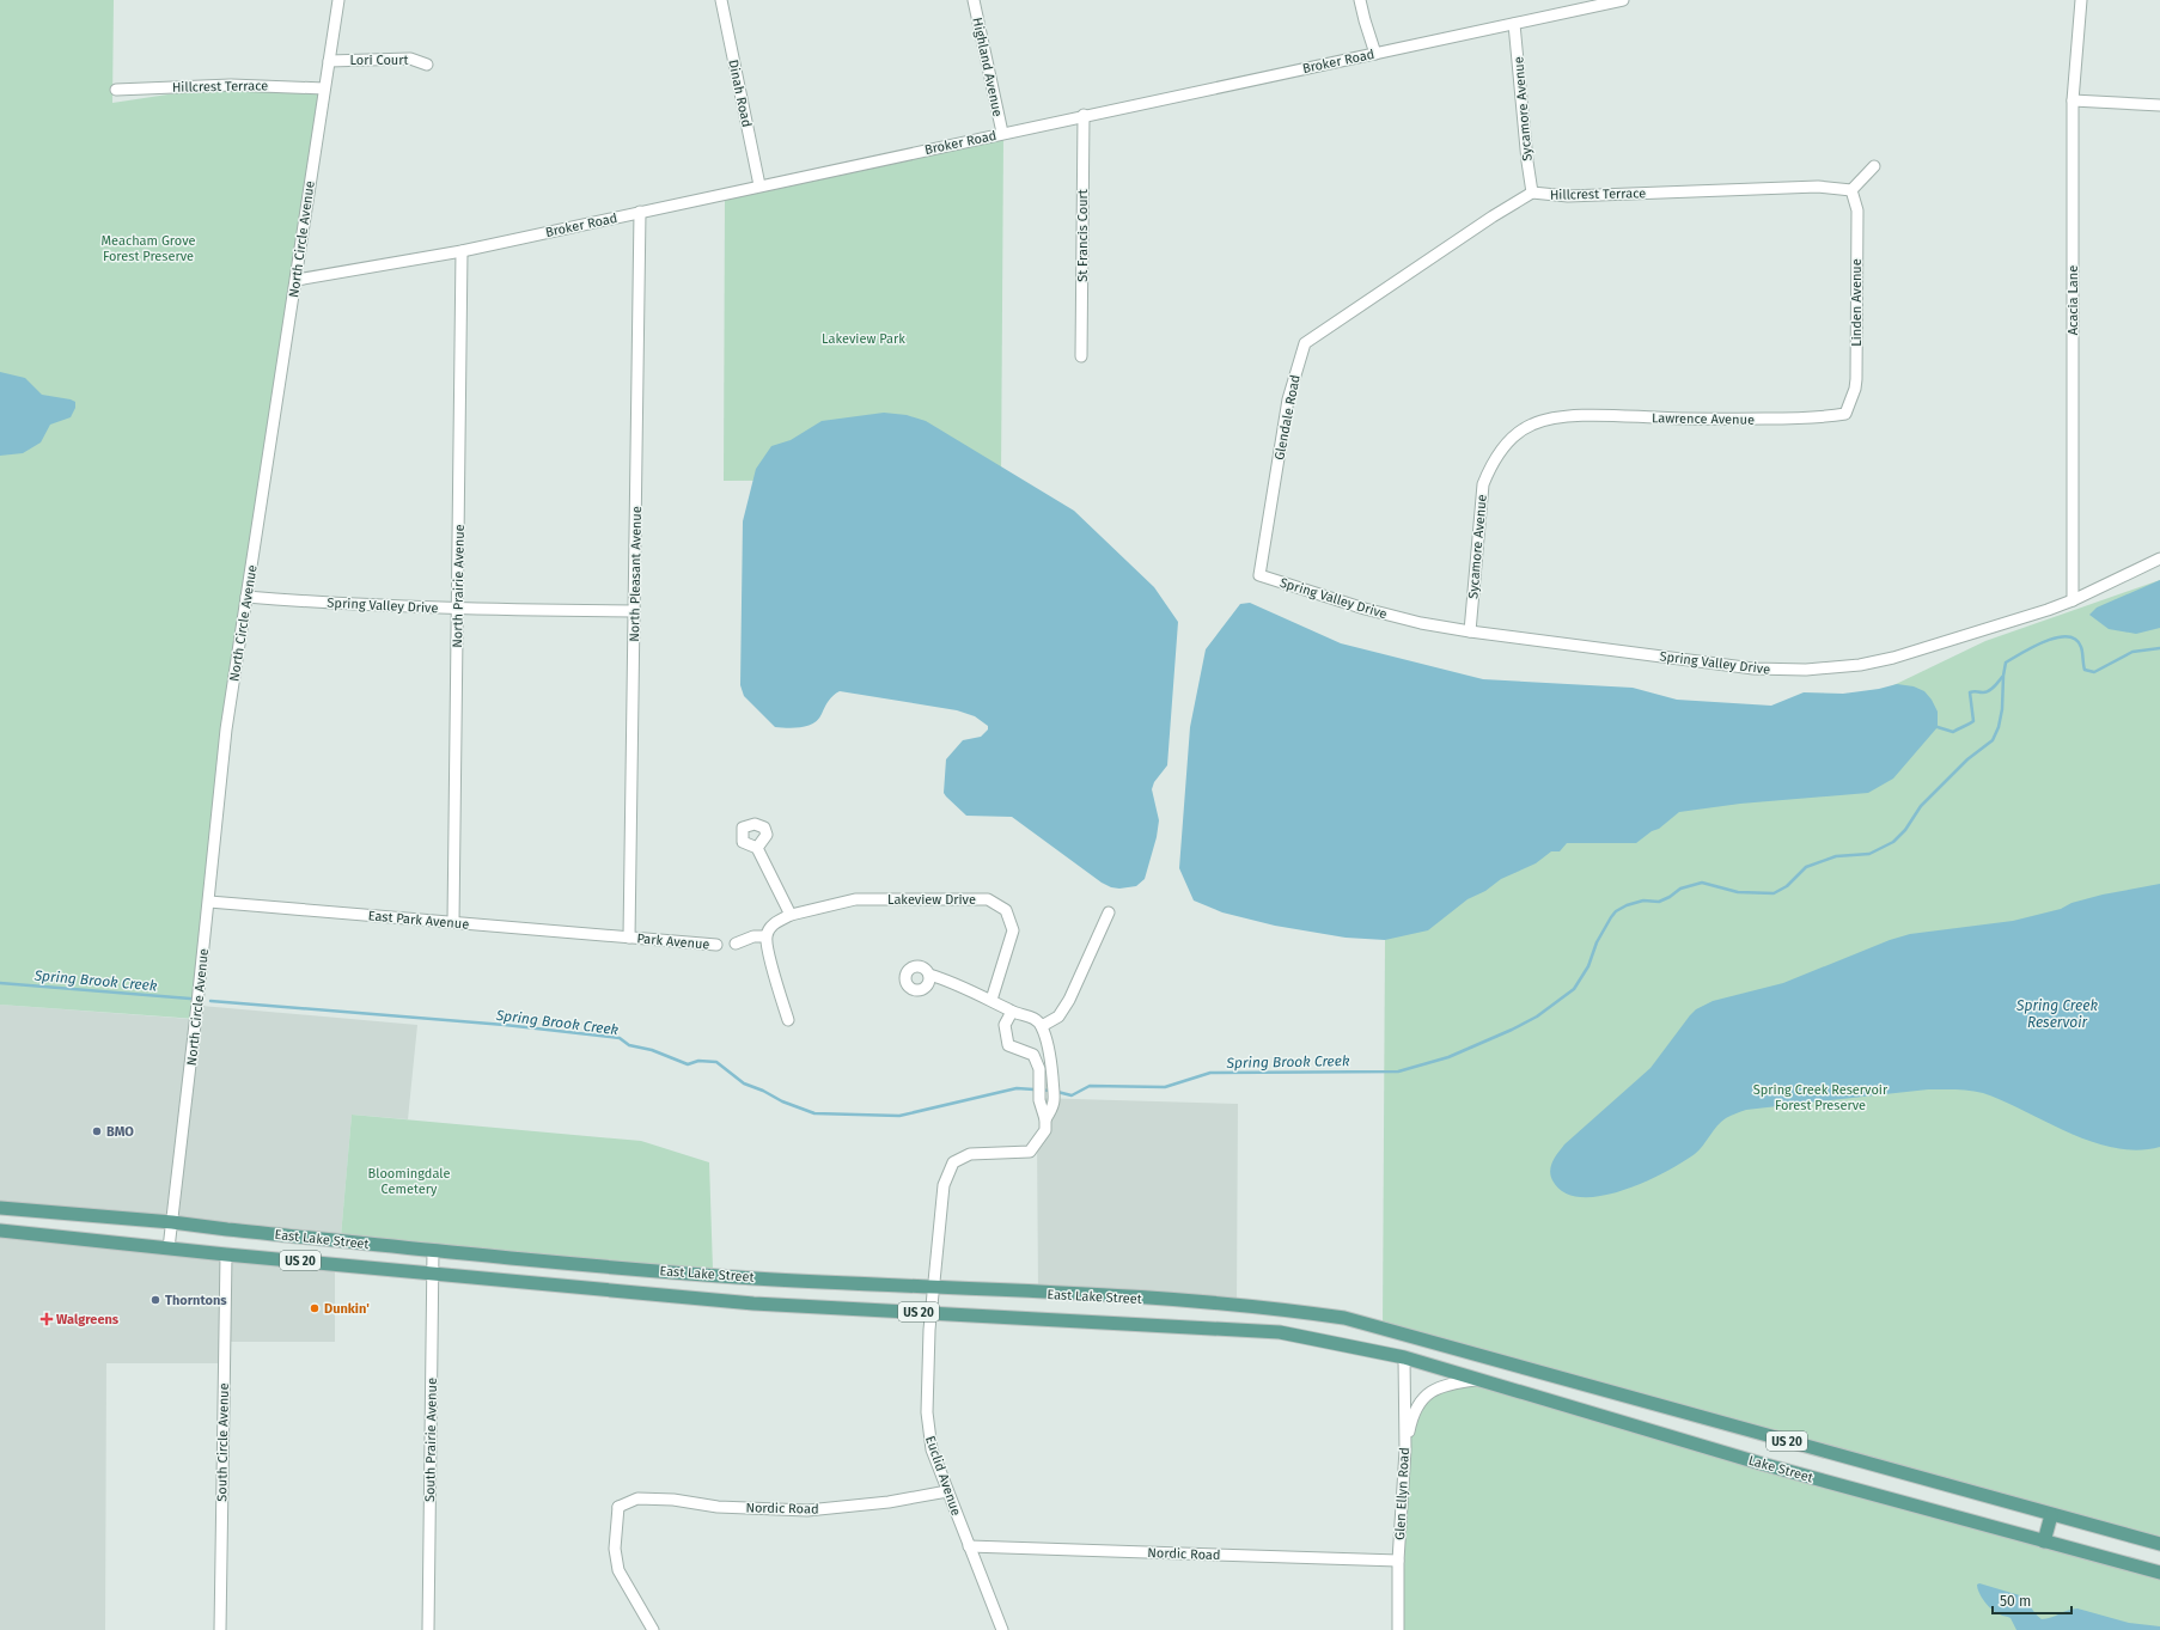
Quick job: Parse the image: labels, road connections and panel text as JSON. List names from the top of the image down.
{
  "streets": {
    "main road": ["East Lake Street", "US 20", "Lake Street"],
    "street": [
      "Lori Court",
      "Broker Road",
      "Highland Avenue",
      "Hillcrest Terrace",
      "Dinah Road",
      "Sycamore Avenue",
      "St Francis Court",
      "North Circle Avenue",
      "Acacia Lane",
      "Linden Avenue",
      "Glendale Road",
      "Lawrence Avenue",
      "North Pleasant Avenue",
      "North Prairie Avenue",
      "Spring Valley Drive",
      "Lakeview Drive",
      "East Park Avenue",
      "Park Avenue",
      "South Prairie Avenue",
      "South Circle Avenue",
      "Euclid Avenue",
      "Glen Ellyn Road",
      "Nordic Road"
    ]
  },
  "crossings": [
    ["Lori Court", "North Circle Avenue"],
    ["Broker Road", "Highland Avenue"],
    ["Broker Road", "Dinah Road"],
    ["Broker Road", "Sycamore Avenue"],
    ["Broker Road", "St Francis Court"],
    ["Broker Road", "North Circle Avenue"],
    ["Broker Road", "North Pleasant Avenue"],
    ["Broker Road", "North Prairie Avenue"],
    ["Hillcrest Terrace", "Sycamore Avenue"],
    ["Hillcrest Terrace", "North Circle Avenue"],
    ["Hillcrest Terrace", "Linden Avenue"],
    ["Hillcrest Terrace", "Glendale Road"],
    ["Sycamore Avenue", "Lawrence Avenue"],
    ["Sycamore Avenue", "Spring Valley Drive"],
    ["North Circle Avenue", "Spring Valley Drive"],
    ["North Circle Avenue", "East Park Avenue"],
    ["North Circle Avenue", "East Lake Street"],
    ["Acacia Lane", "Spring Valley Drive"],
    ["Linden Avenue", "Lawrence Avenue"],
    ["Glendale Road", "Spring Valley Drive"],
    ["North Pleasant Avenue", "Spring Valley Drive"],
    ["North Pleasant Avenue", "East Park Avenue"],
    ["North Pleasant Avenue", "Park Avenue"],
    ["North Prairie Avenue", "Spring Valley Drive"],
    ["North Prairie Avenue", "East Park Avenue"],
    ["East Park Avenue", "Park Avenue"],
    ["East Lake Street", "US 20"],
    ["East Lake Street", "South Prairie Avenue"],
    ["East Lake Street", "South Circle Avenue"],
    ["East Lake Street", "Lake Street"],
    ["East Lake Street", "Euclid Avenue"],
    ["East Lake Street", "Glen Ellyn Road"],
    ["Lake Street", "Glen Ellyn Road"],
    ["Euclid Avenue", "Nordic Road"],
    ["Glen Ellyn Road", "Nordic Road"]
  ],
  "water": ["Spring Brook Creek", "Spring Creek Reservoir"],
  "parks": [
    "Meacham Grove Forest Preserve",
    "Lakeview Park",
    "Spring Creek Reservoir Forest Preserve",
    "Bloomingdale Cemetery"
  ],
  "places": {
    "other": ["BMO", "Thorntons", "Dunkin'"],
    "health": ["Walgreens"]
  },
  "scale_bar": "50 m"
}
